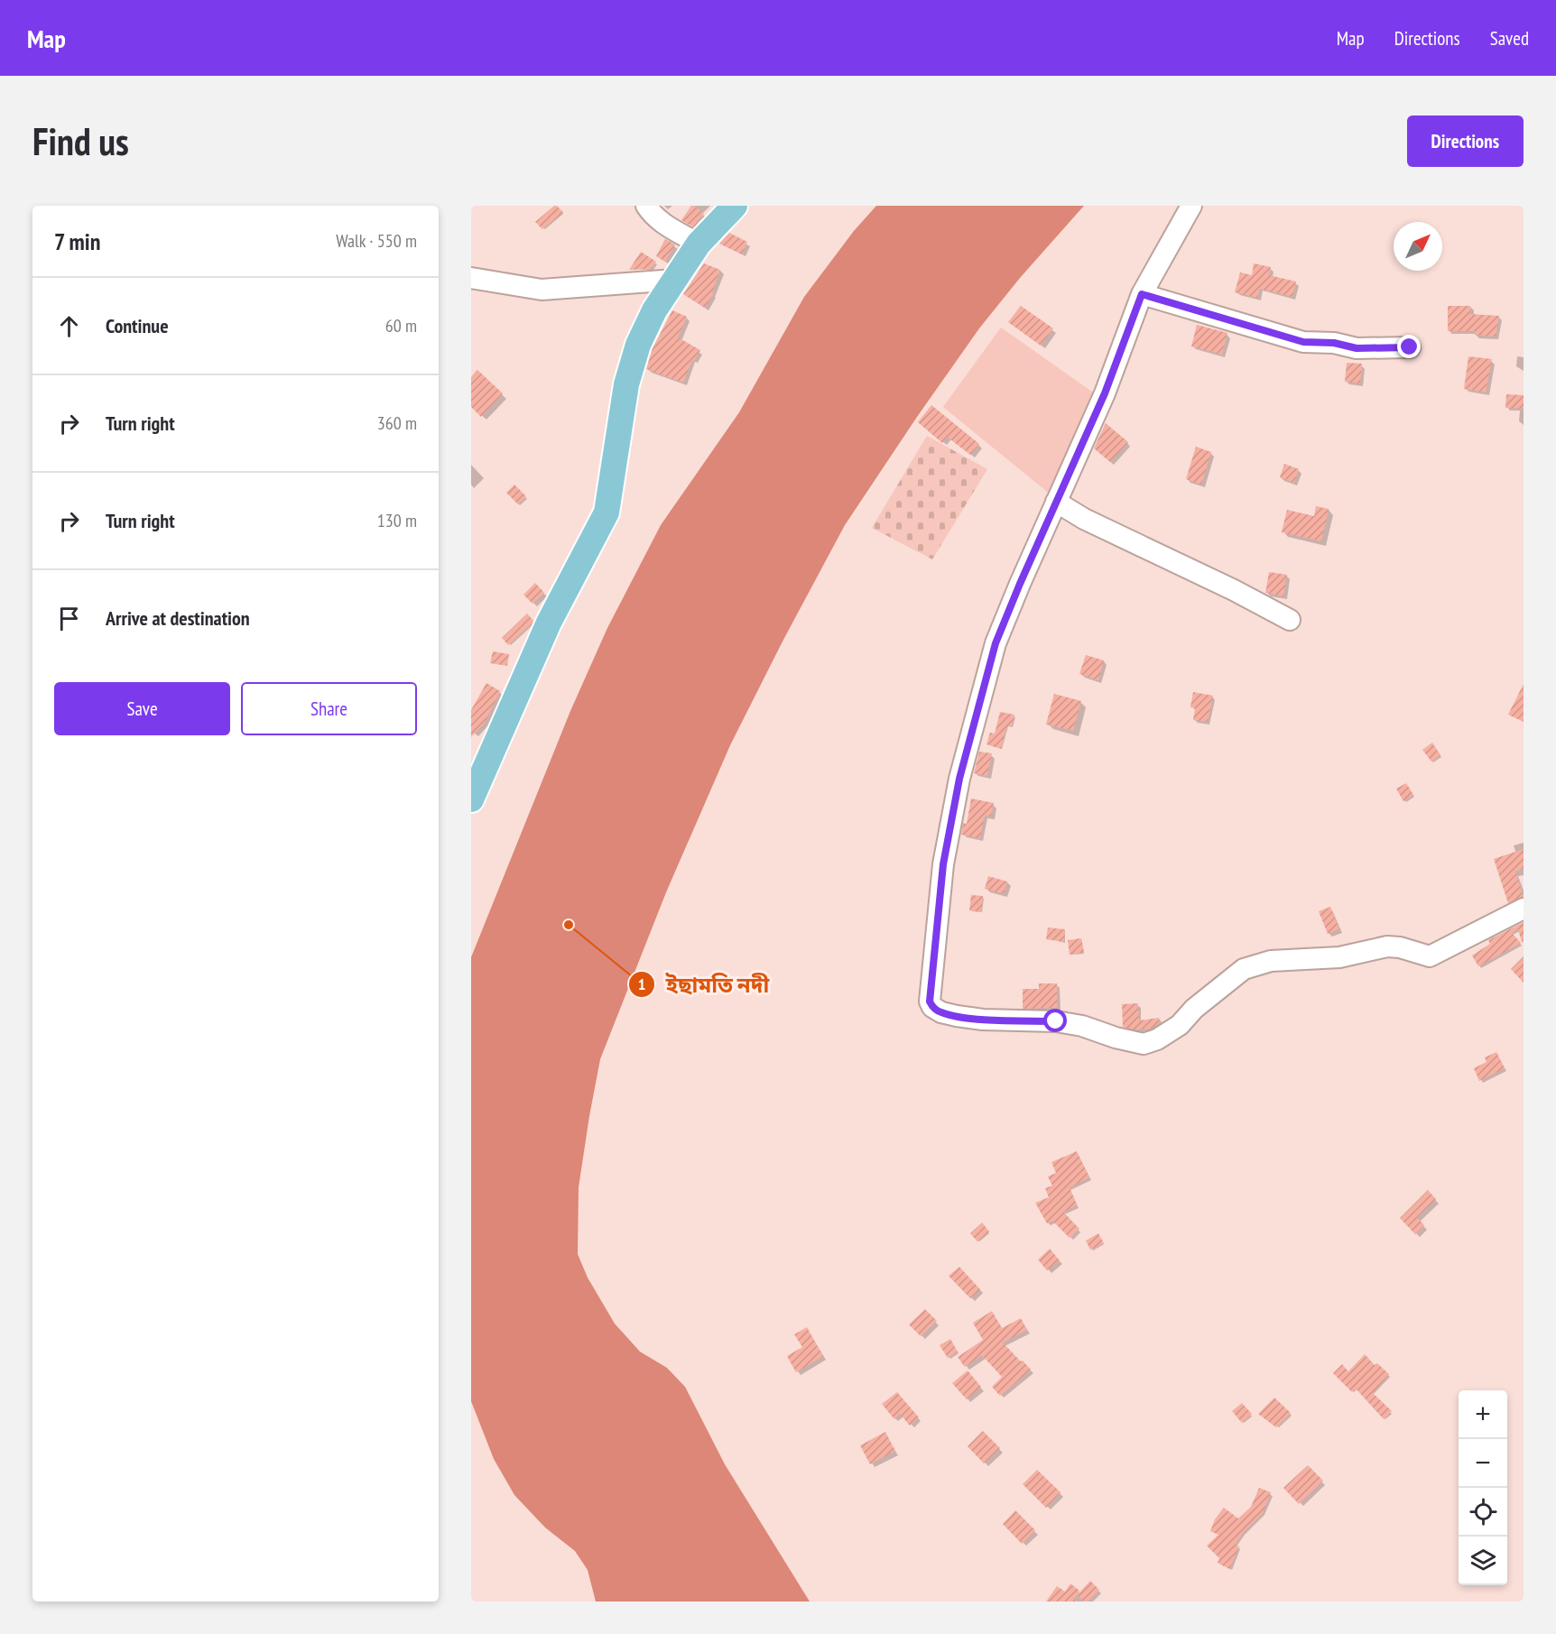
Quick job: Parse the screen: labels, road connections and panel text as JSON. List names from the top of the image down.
{
  "places": ["ইছামতি নদী"],
  "north": "top right",
  "page": {
    "header": "Map",
    "nav": ["Map", "Directions", "Saved"],
    "buttons": [
      "Directions",
      ["Save", "Share"]
    ],
    "title": "Find us",
    "heading": ["7 min", "Walk · 550 m"],
    "list": [
      ["Continue", "60 m"],
      ["Turn right", "360 m"],
      ["Turn right", "130 m"],
      "Arrive at destination"
    ],
    "map_buttons": ["+", "−"]
  }
}
